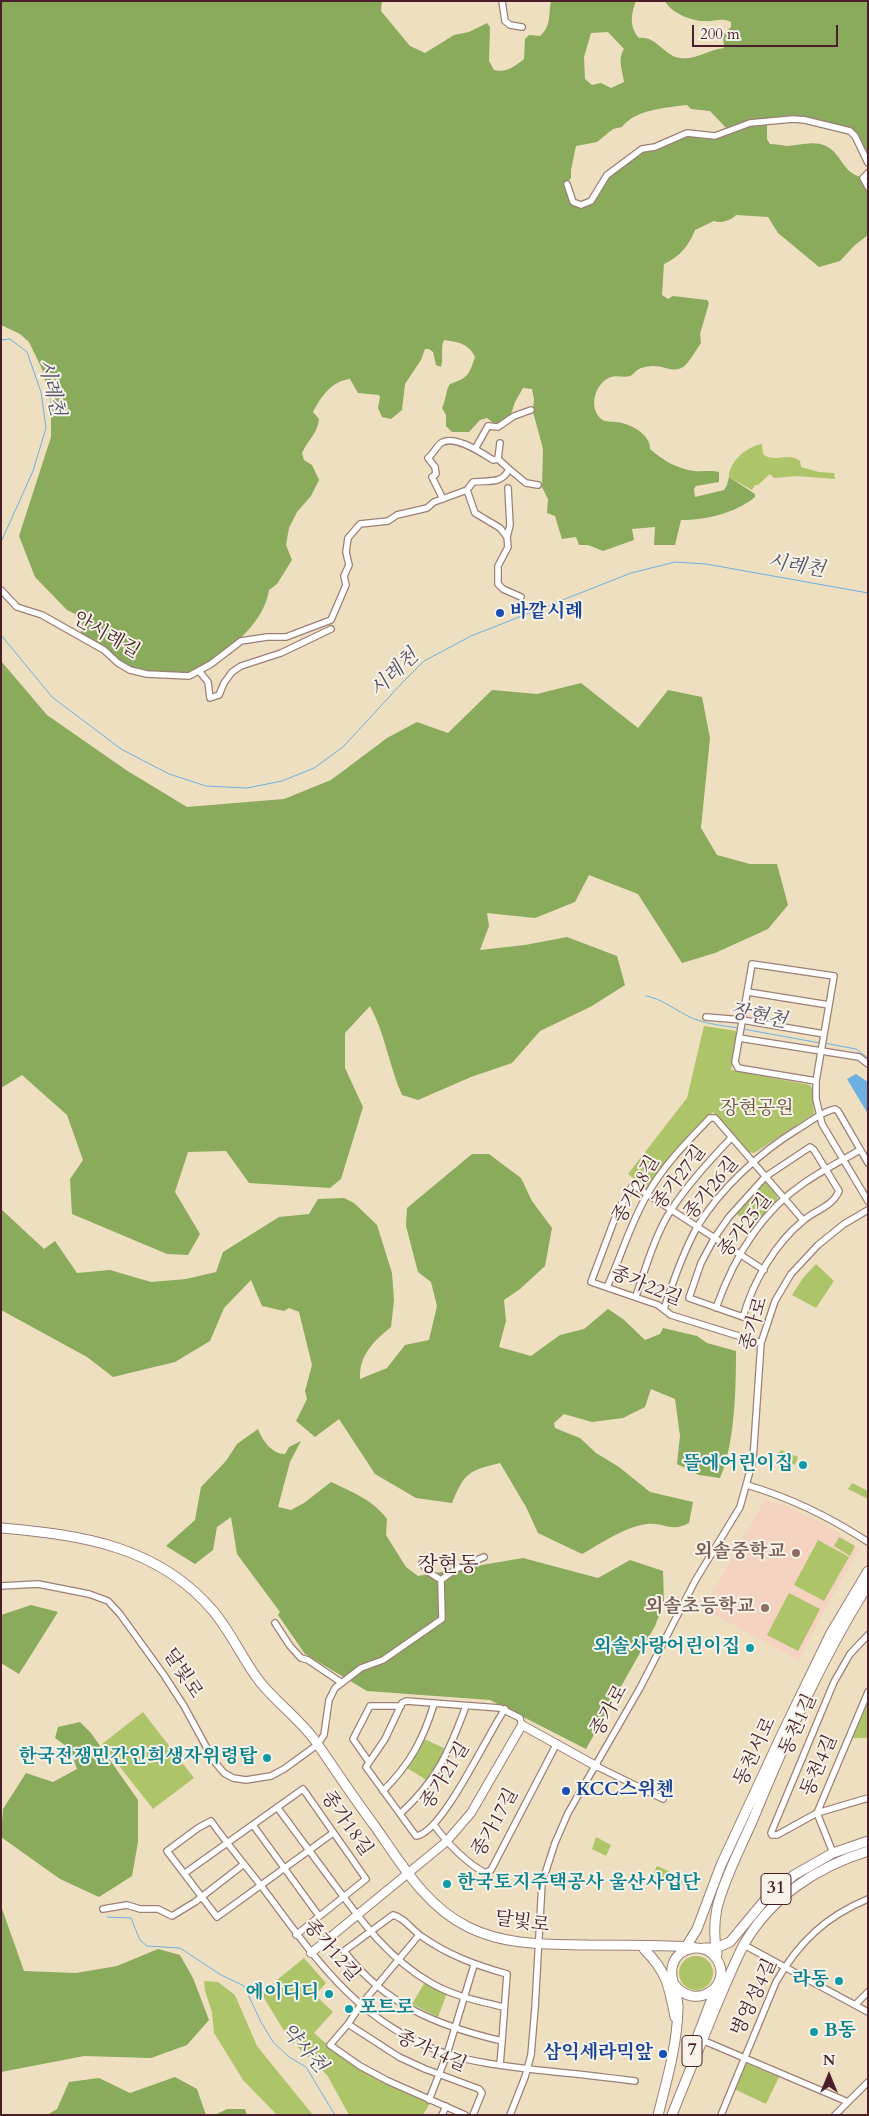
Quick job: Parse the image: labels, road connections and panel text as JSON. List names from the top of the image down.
{
  "streets": {
    "main road": [
      "달빛로",
      "동천서로",
      "31",
      "7"
    ],
    "street": [
      "안시례길",
      "종가27길",
      "종가26길",
      "종가28길",
      "종가25길",
      "종가22길",
      "종가로",
      "동천1길",
      "동천4길",
      "종가21길",
      "종가17길",
      "종가18길",
      "종가12길",
      "병영성4길",
      "종가14길"
    ]
  },
  "crossings": [
    ["종가27길", "종가28길"],
    ["종가27길", "종가22길"],
    ["종가26길", "종가22길"],
    ["종가28길", "종가22길"],
    ["종가22길", "종가로"],
    ["종가로", "달빛로"],
    ["종가로", "종가12길"],
    ["달빛로", "동천서로"],
    ["달빛로", "종가17길"],
    ["달빛로", "7"],
    ["동천1길", "동천4길"],
    ["동천서로", "31"],
    ["동천서로", "7"],
    ["동천4길", "31"],
    ["종가17길", "종가12길"],
    ["종가18길", "종가12길"],
    ["31", "7"]
  ],
  "districts": ["장현동"],
  "water": ["시례천", "장현천", "약사천"],
  "parks": ["장현공원"],
  "places": [
    "바깥시례",
    "뜰에어린이집",
    "외솔중학교",
    "외솔초등학교",
    "외솔사랑어린이집",
    "한국전쟁민간인희생자위령탑",
    "KCC스위첸",
    "한국토지주택공사 울산사업단",
    "라동",
    "에이디디",
    "포트로",
    "B동",
    "삼익세라믹앞"
  ],
  "scale_bar": "200 m",
  "north": "top"
}
